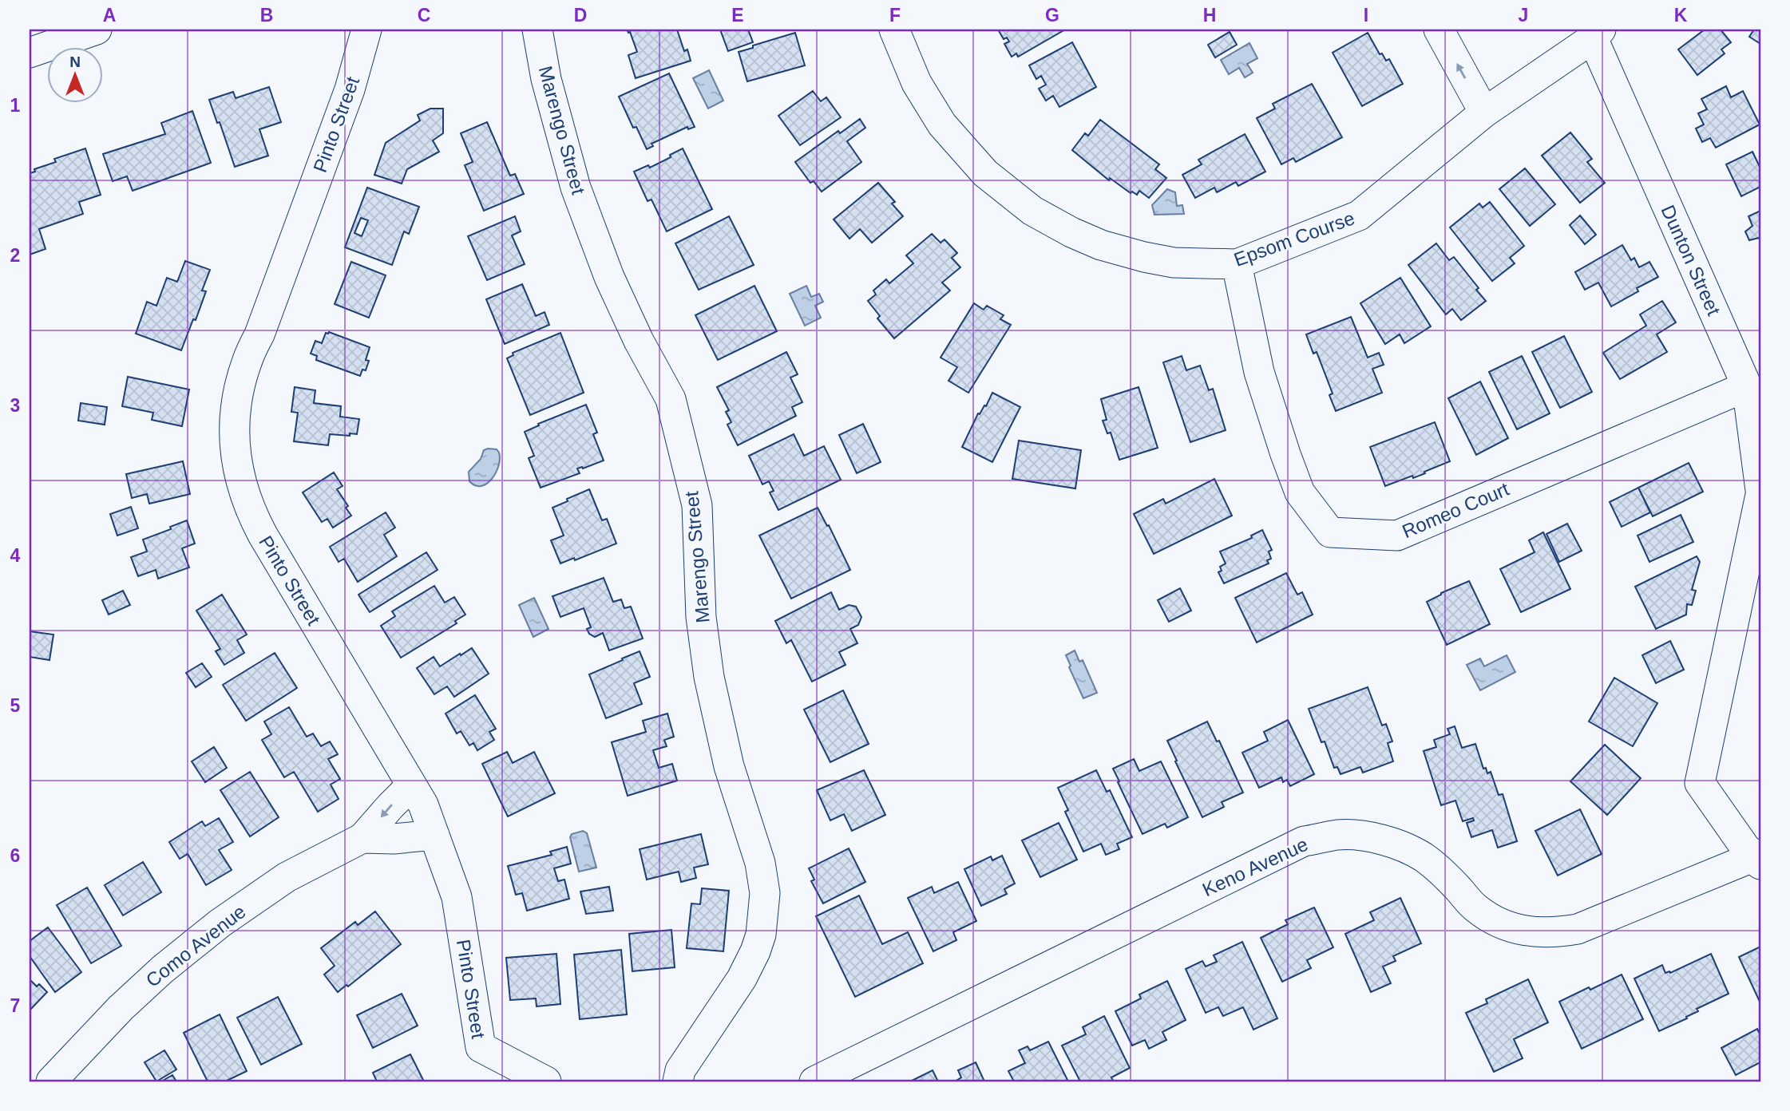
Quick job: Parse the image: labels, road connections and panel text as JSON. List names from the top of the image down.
{
  "streets": {
    "street": [
      "Pinto Street",
      "Marengo Street",
      "Epsom Course",
      "Dunton Street",
      "Romeo Court",
      "Keno Avenue",
      "Como Avenue"
    ]
  },
  "crossings": [
    ["Pinto Street", "Como Avenue"],
    ["Epsom Course", "Dunton Street"],
    ["Epsom Course", "Romeo Court"],
    ["Dunton Street", "Romeo Court"]
  ],
  "north": "top",
  "grid": {
    "columns": [
      "A",
      "B",
      "C",
      "D",
      "E",
      "F",
      "G",
      "H",
      "I",
      "J",
      "K"
    ],
    "rows": [
      "1",
      "2",
      "3",
      "4",
      "5",
      "6",
      "7"
    ]
  }
}
